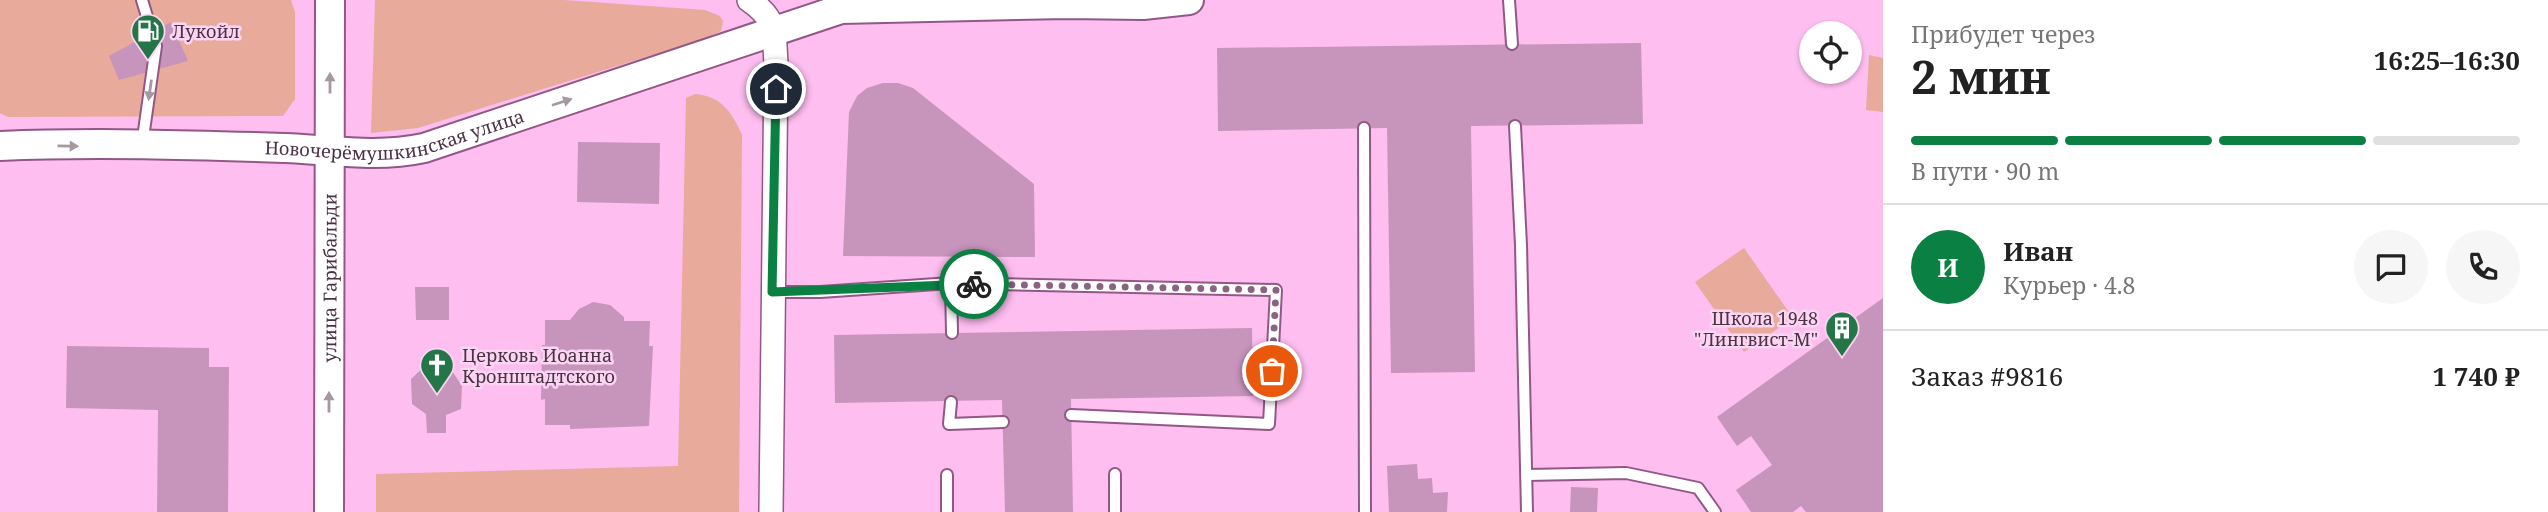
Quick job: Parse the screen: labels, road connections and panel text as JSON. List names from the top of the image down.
{
  "streets": {
    "street": ["Новочерёмушкинская улица", "улица Гарибальди"]
  },
  "crossings": [
    ["Новочерёмушкинская улица", "улица Гарибальди"]
  ],
  "one_way": ["Новочерёмушкинская улица", "улица Гарибальди"],
  "places": {
    "fuel station": ["Лукойл"],
    "building": ["Школа 1948 \"Лингвист-М\""],
    "church": ["Церковь Иоанна Кронштадтского"]
  },
  "page": {
    "heading": ["2 мин", "Прибудет через", "16:25–16:30"],
    "panel": [
      "Иван",
      "Курьер · 4.8",
      "Заказ #9816",
      "1 740 ₽"
    ],
    "bar": "В пути · 90 m",
    "round": "И"
  }
}
